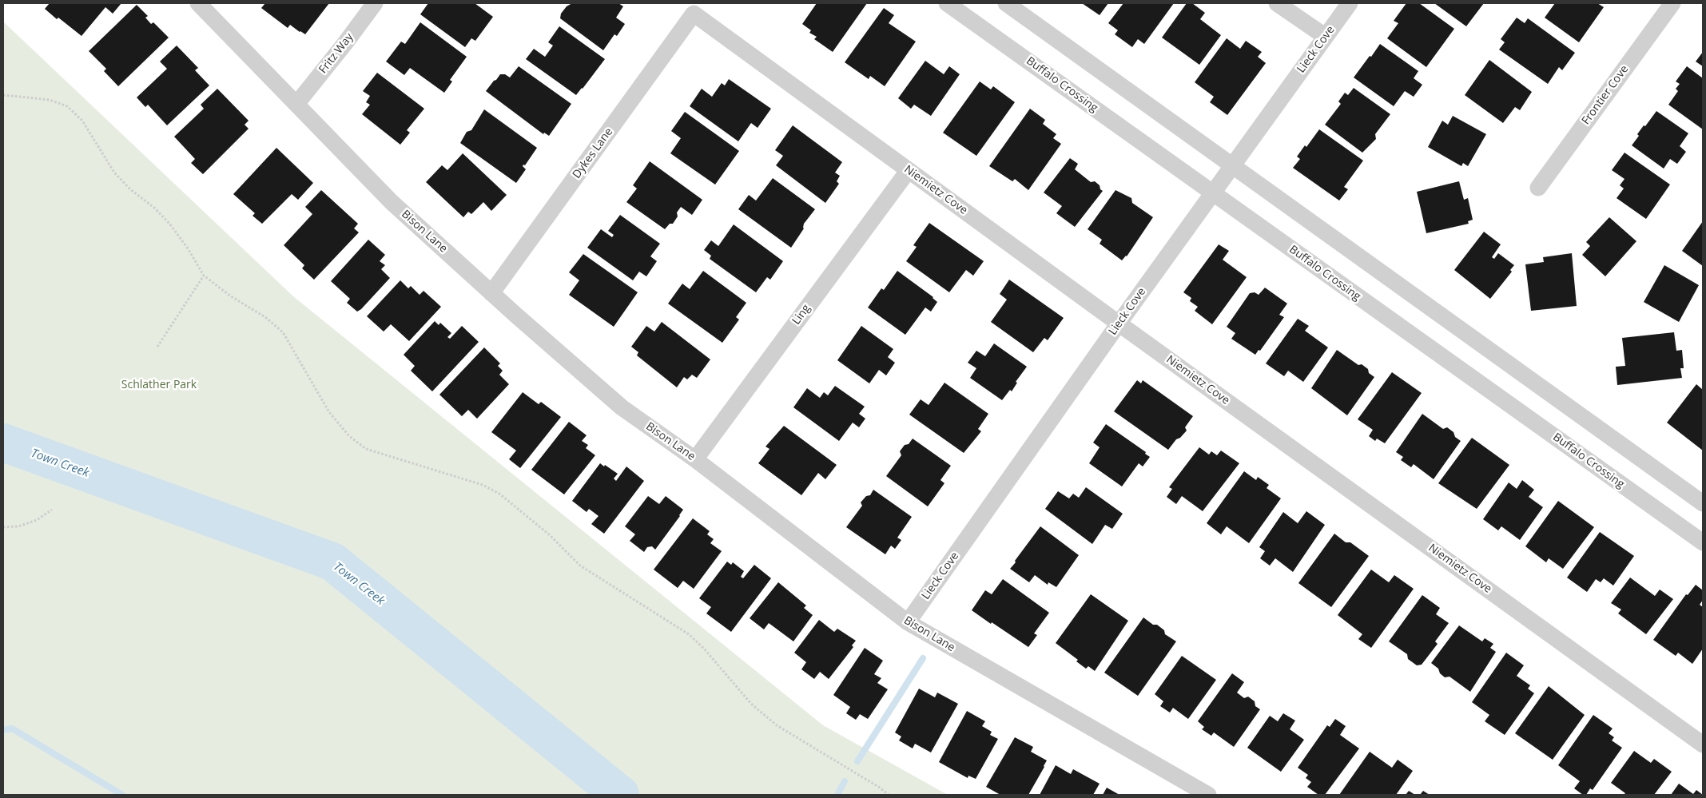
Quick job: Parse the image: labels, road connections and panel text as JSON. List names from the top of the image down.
{
  "streets": {
    "street": [
      "Lieck Cove",
      "Fritz Way",
      "Buffalo Crossing",
      "Frontier Cove",
      "Dykes Lane",
      "Niemietz Cove",
      "Bison Lane",
      "Ling"
    ]
  },
  "crossings": [
    ["Lieck Cove", "Buffalo Crossing"],
    ["Lieck Cove", "Niemietz Cove"],
    ["Lieck Cove", "Bison Lane"],
    ["Fritz Way", "Bison Lane"],
    ["Dykes Lane", "Niemietz Cove"],
    ["Dykes Lane", "Bison Lane"],
    ["Niemietz Cove", "Ling"],
    ["Bison Lane", "Ling"]
  ],
  "water": ["Town Creek"],
  "parks": ["Schlather Park"]
}
